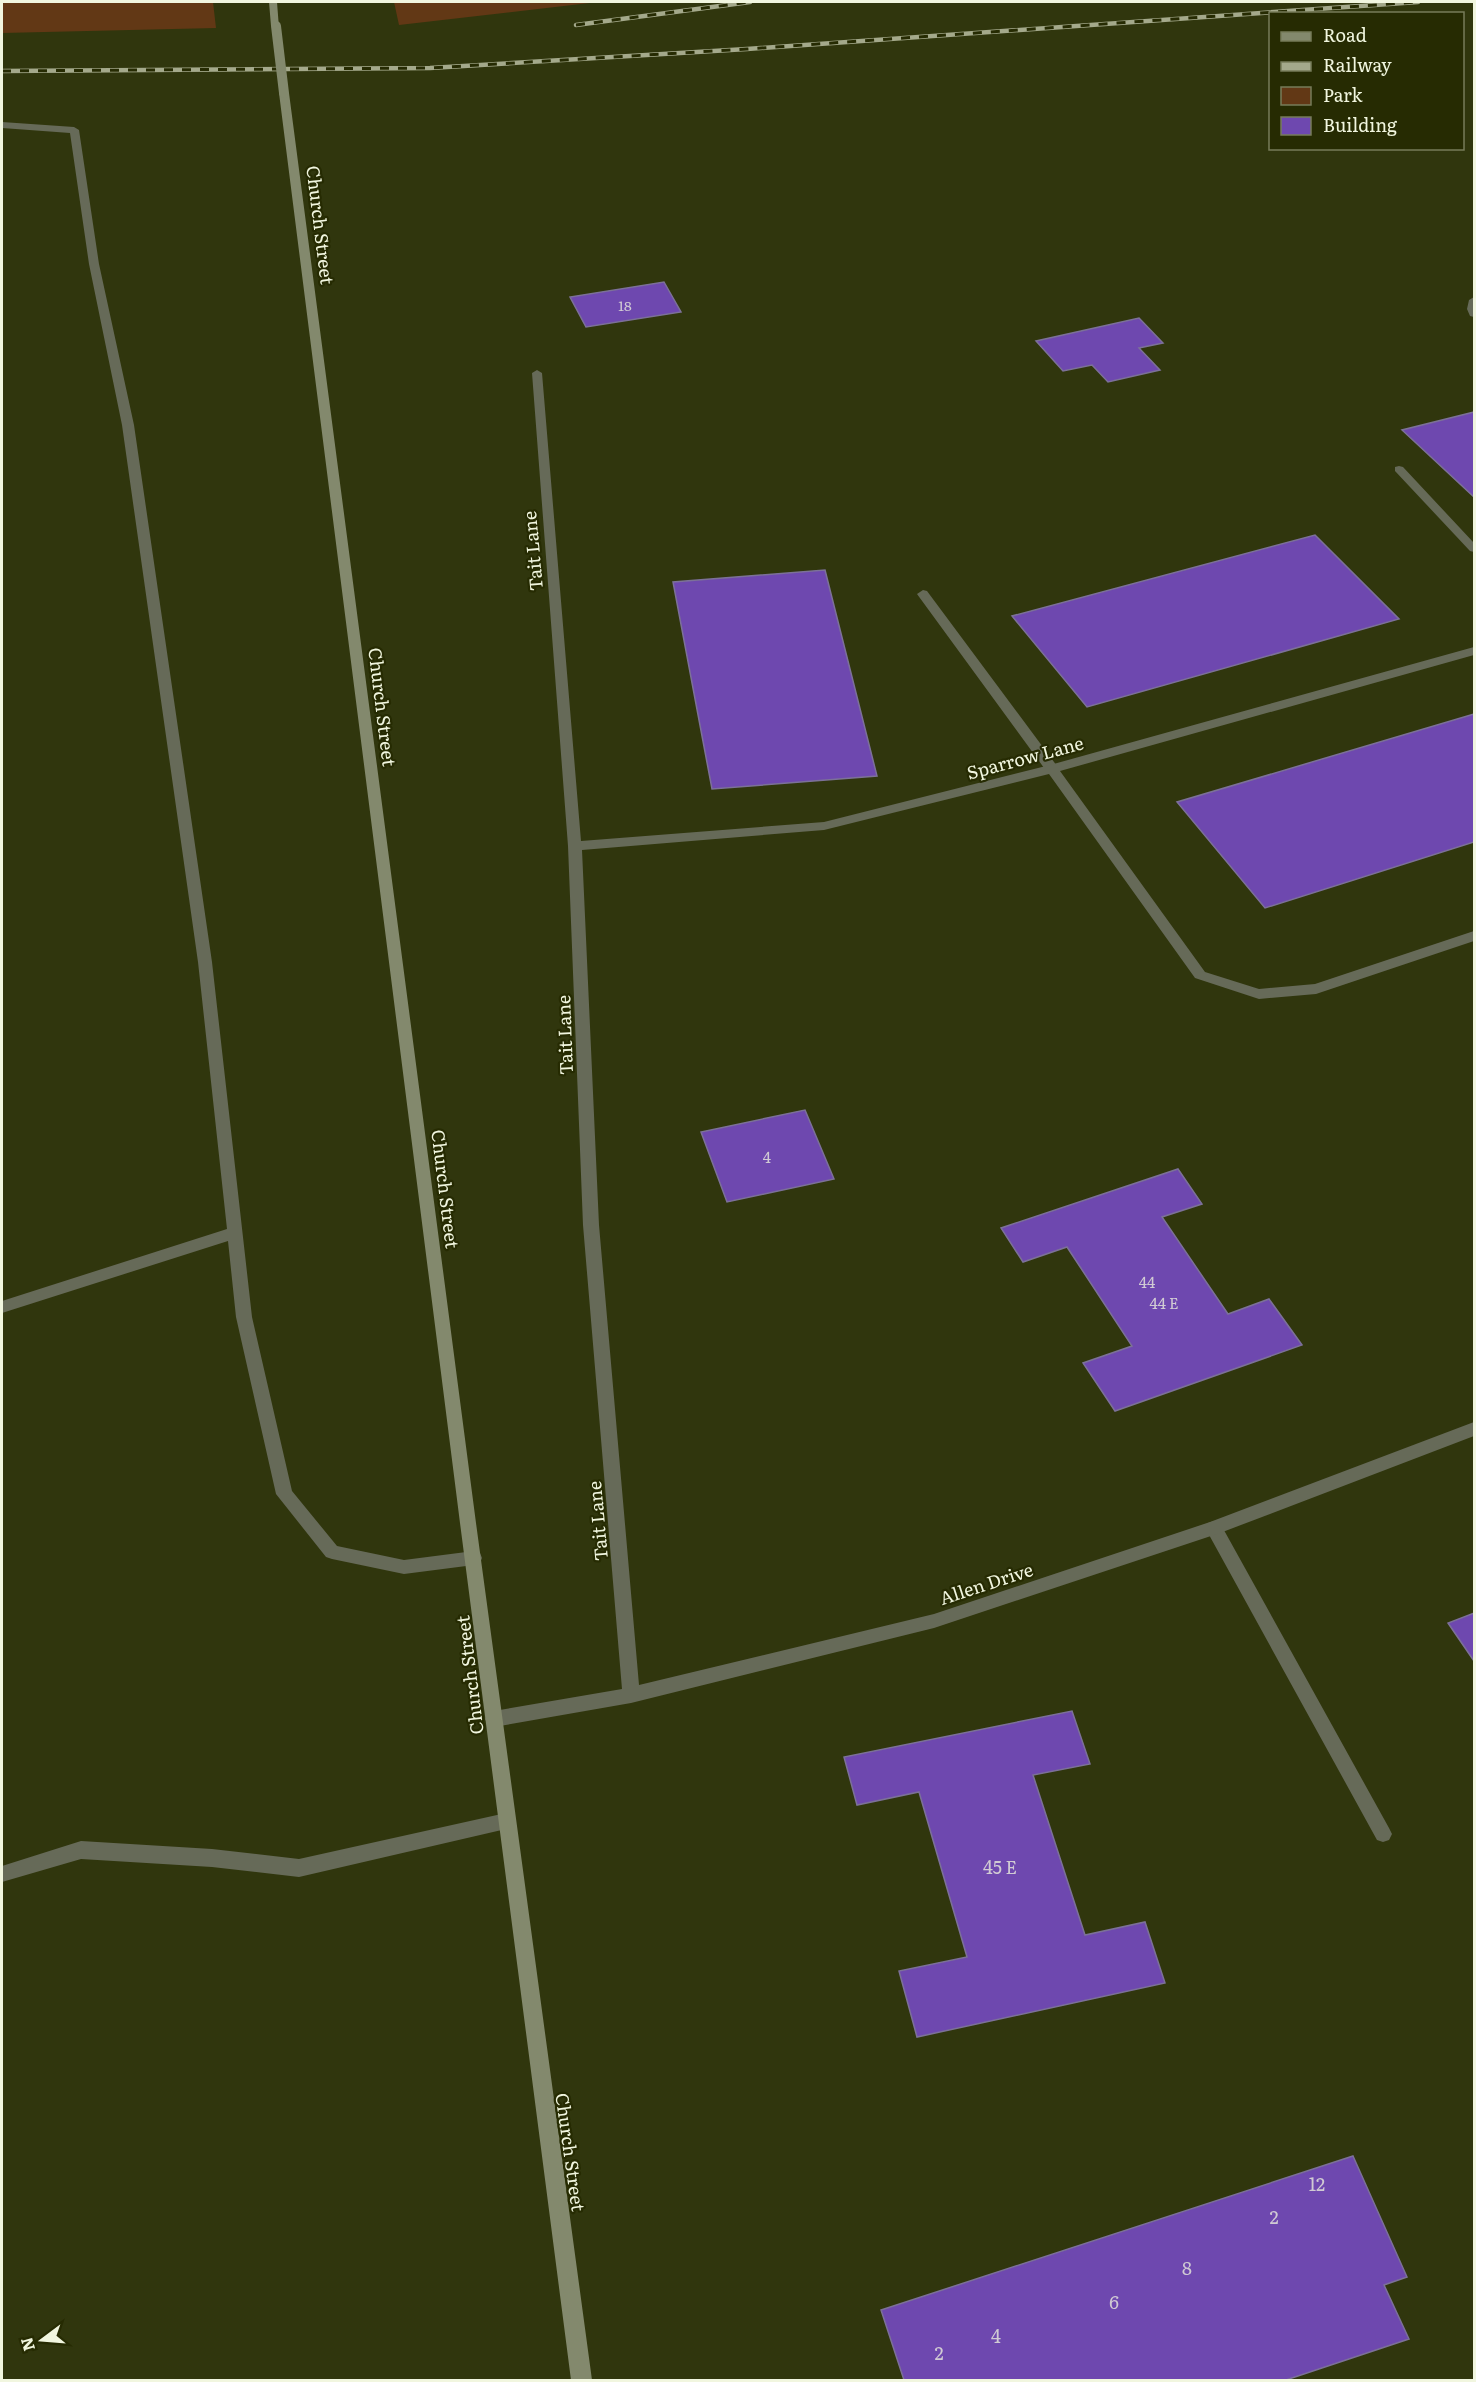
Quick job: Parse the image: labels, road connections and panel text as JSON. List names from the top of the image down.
{
  "streets": {
    "main road": ["Church Street"],
    "street": ["Tait Lane", "Sparrow Lane", "Allen Drive"]
  },
  "crossings": [
    ["Church Street", "Allen Drive"],
    ["Tait Lane", "Sparrow Lane"],
    ["Tait Lane", "Allen Drive"]
  ],
  "house_numbers": [
    "18",
    "4",
    "44",
    "44 E",
    "45 E",
    "12",
    "2",
    "8",
    "6",
    "4",
    "2"
  ],
  "legend": [
    "Road",
    "Railway",
    "Park",
    "Building"
  ],
  "north": "left"
}
